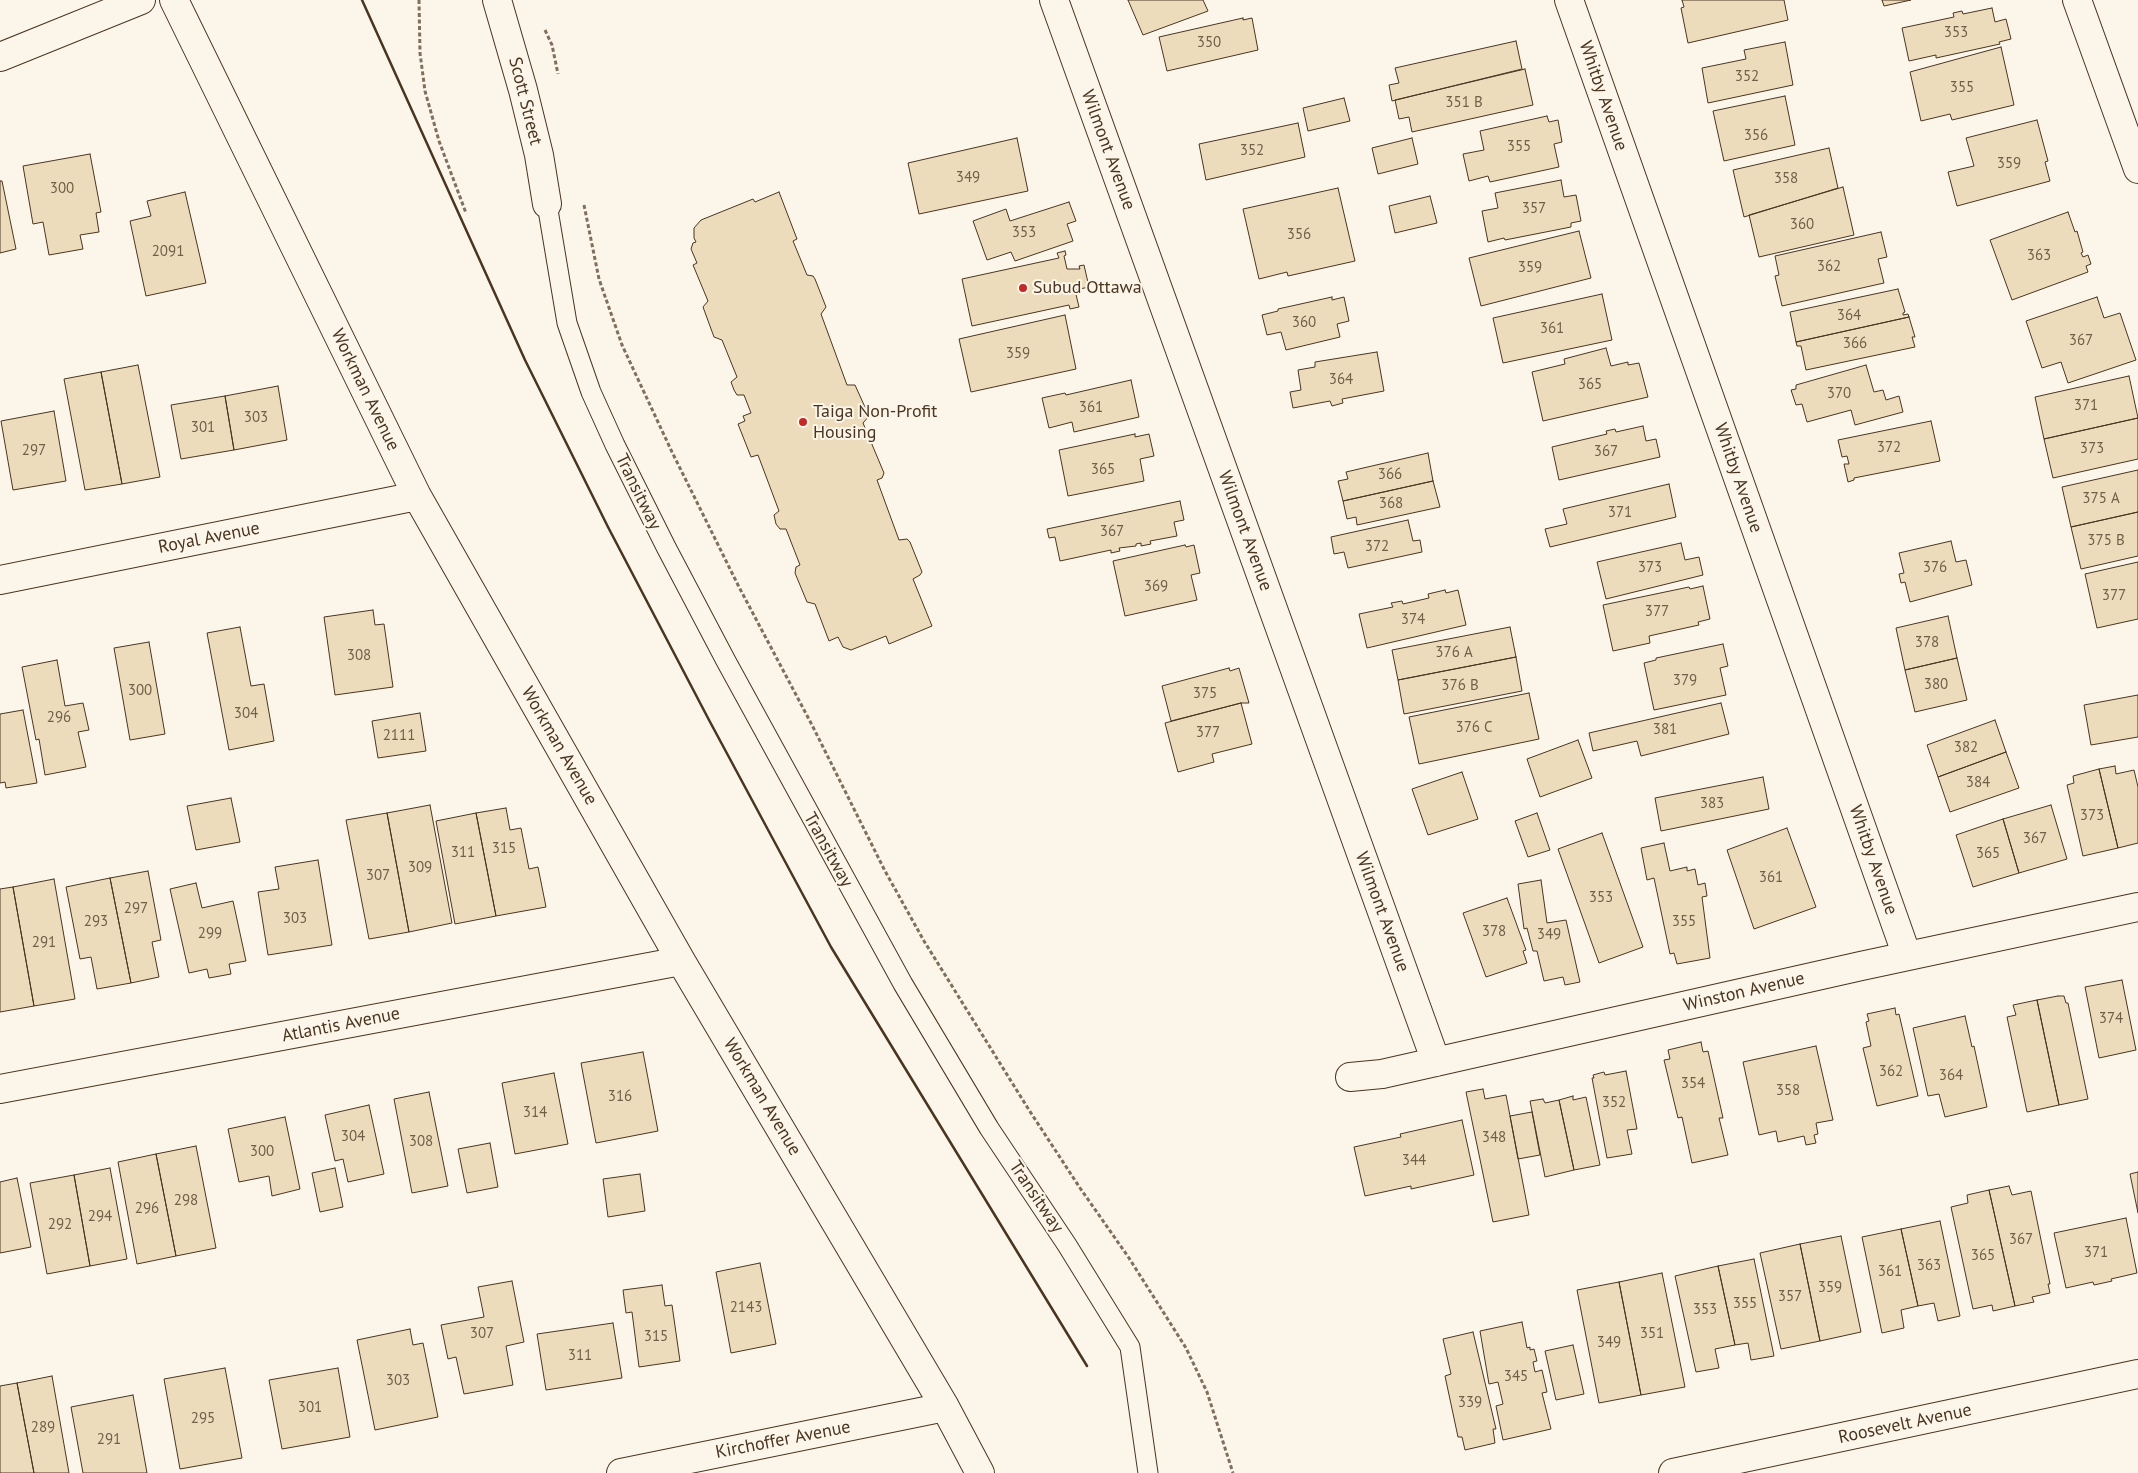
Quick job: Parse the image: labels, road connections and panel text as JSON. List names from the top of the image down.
{
  "streets": {
    "street": [
      "Whitby Avenue",
      "Scott Street",
      "Wilmont Avenue",
      "Workman Avenue",
      "Royal Avenue",
      "Winston Avenue",
      "Atlantis Avenue",
      "Roosevelt Avenue",
      "Kirchoffer Avenue"
    ],
    "lane": ["Transitway"]
  },
  "crossings": [
    ["Whitby Avenue", "Winston Avenue"],
    ["Scott Street", "Transitway"],
    ["Wilmont Avenue", "Winston Avenue"],
    ["Workman Avenue", "Royal Avenue"],
    ["Workman Avenue", "Atlantis Avenue"],
    ["Workman Avenue", "Kirchoffer Avenue"]
  ],
  "places": ["Subud Ottawa", "Taiga Non-Profit Housing"],
  "house_numbers": [
    "353",
    "350",
    "352",
    "355",
    "351 B",
    "356",
    "355",
    "352",
    "359",
    "349",
    "358",
    "300",
    "357",
    "360",
    "353",
    "356",
    "2091",
    "363",
    "362",
    "359",
    "364",
    "360",
    "361",
    "367",
    "366",
    "359",
    "364",
    "365",
    "370",
    "371",
    "361",
    "303",
    "301",
    "372",
    "373",
    "297",
    "367",
    "365",
    "366",
    "375 A",
    "368",
    "371",
    "367",
    "375 B",
    "372",
    "373",
    "376",
    "369",
    "377",
    "377",
    "374",
    "378",
    "376 A",
    "308",
    "379",
    "380",
    "376 B",
    "300",
    "375",
    "304",
    "296",
    "376 C",
    "381",
    "377",
    "2111",
    "382",
    "384",
    "383",
    "373",
    "367",
    "315",
    "311",
    "365",
    "309",
    "307",
    "361",
    "353",
    "297",
    "303",
    "293",
    "355",
    "378",
    "299",
    "349",
    "291",
    "374",
    "362",
    "364",
    "354",
    "358",
    "316",
    "352",
    "314",
    "304",
    "348",
    "308",
    "300",
    "344",
    "298",
    "296",
    "294",
    "292",
    "367",
    "371",
    "365",
    "363",
    "361",
    "359",
    "357",
    "355",
    "2143",
    "353",
    "307",
    "351",
    "315",
    "349",
    "311",
    "345",
    "303",
    "339",
    "301",
    "295",
    "289",
    "291"
  ]
}
